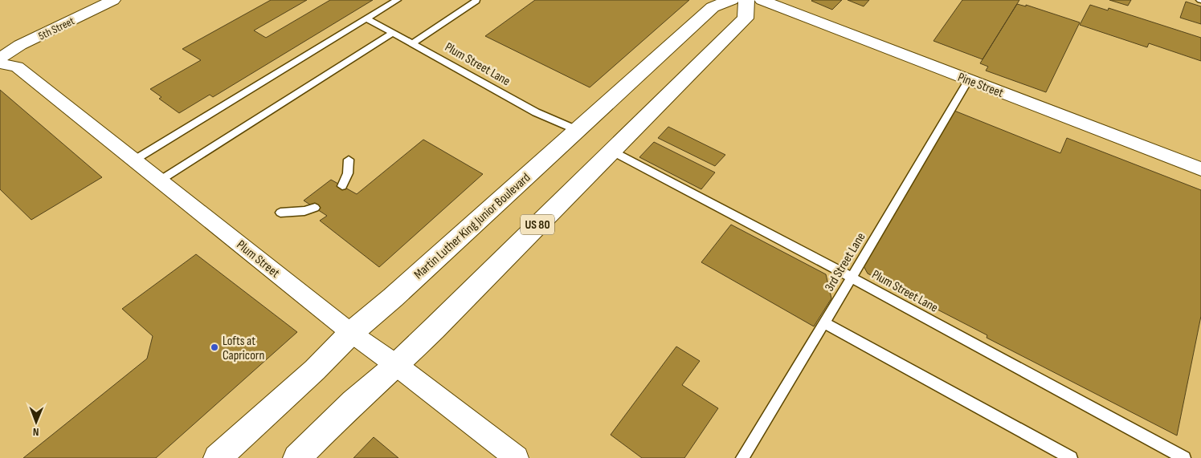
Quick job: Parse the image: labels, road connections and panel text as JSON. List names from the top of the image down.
{
  "streets": {
    "main road": ["US 80", "Martin Luther King Junior Boulevard"],
    "street": ["5th Street", "Pine Street", "Plum Street"],
    "lane": ["Plum Street Lane", "3rd Street Lane"]
  },
  "crossings": [
    ["Plum Street Lane", "US 80"],
    ["Plum Street Lane", "Martin Luther King Junior Boulevard"],
    ["Plum Street Lane", "3rd Street Lane"],
    ["Pine Street", "3rd Street Lane"],
    ["US 80", "Plum Street"],
    ["Martin Luther King Junior Boulevard", "Plum Street"]
  ],
  "places": ["Lofts at Capricorn"],
  "north": "bottom"
}
